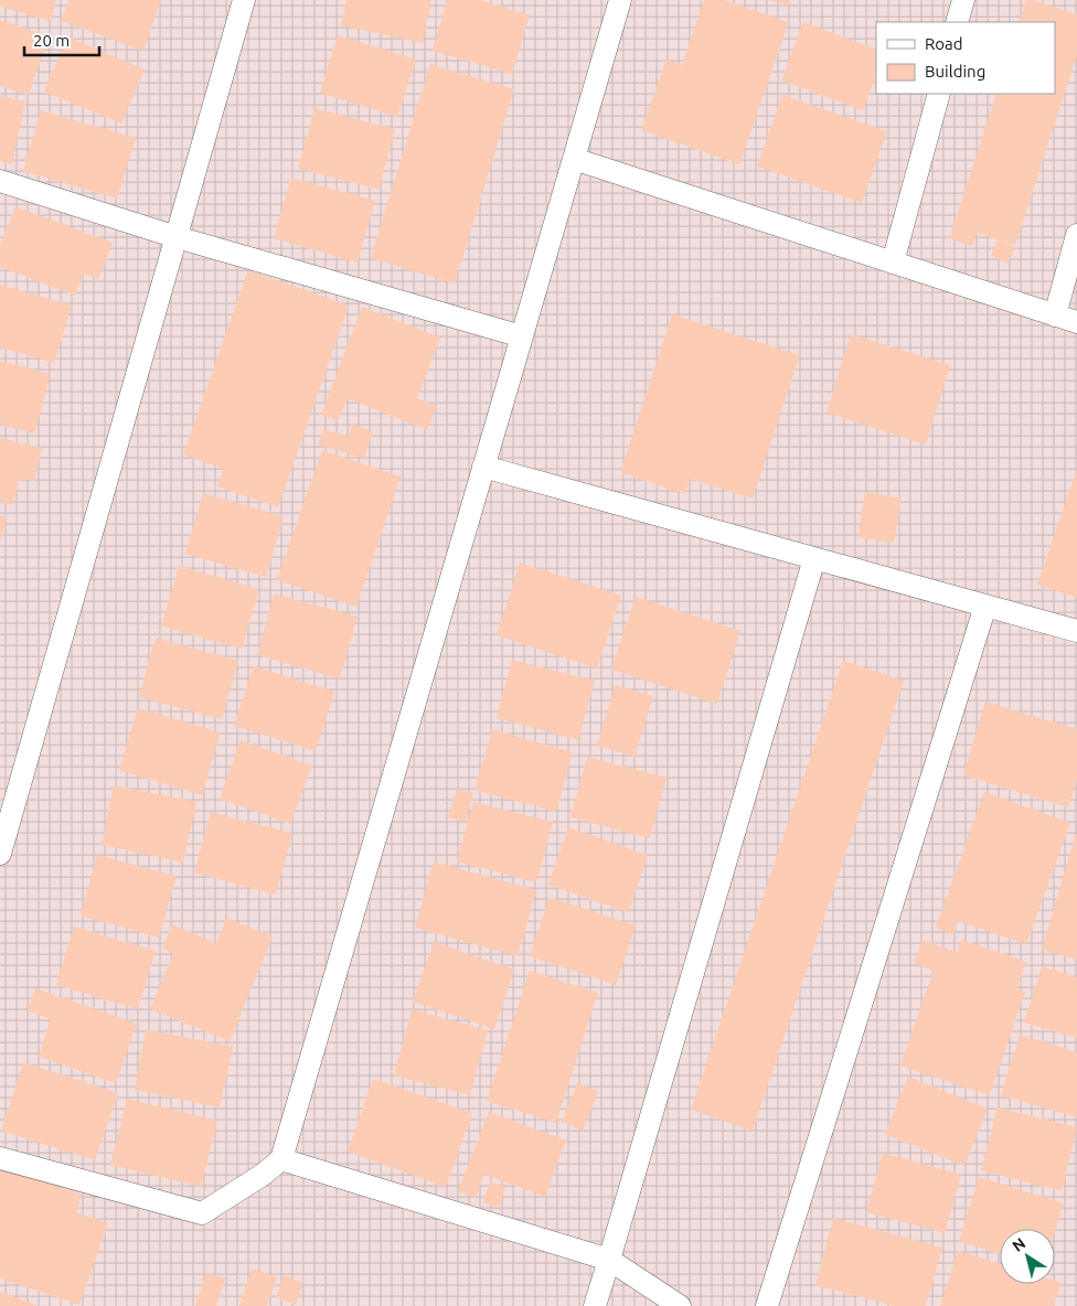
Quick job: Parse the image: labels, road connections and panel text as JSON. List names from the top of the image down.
{
  "legend": ["Road", "Building"],
  "scale_bar": "20 m",
  "north": "top left"
}
